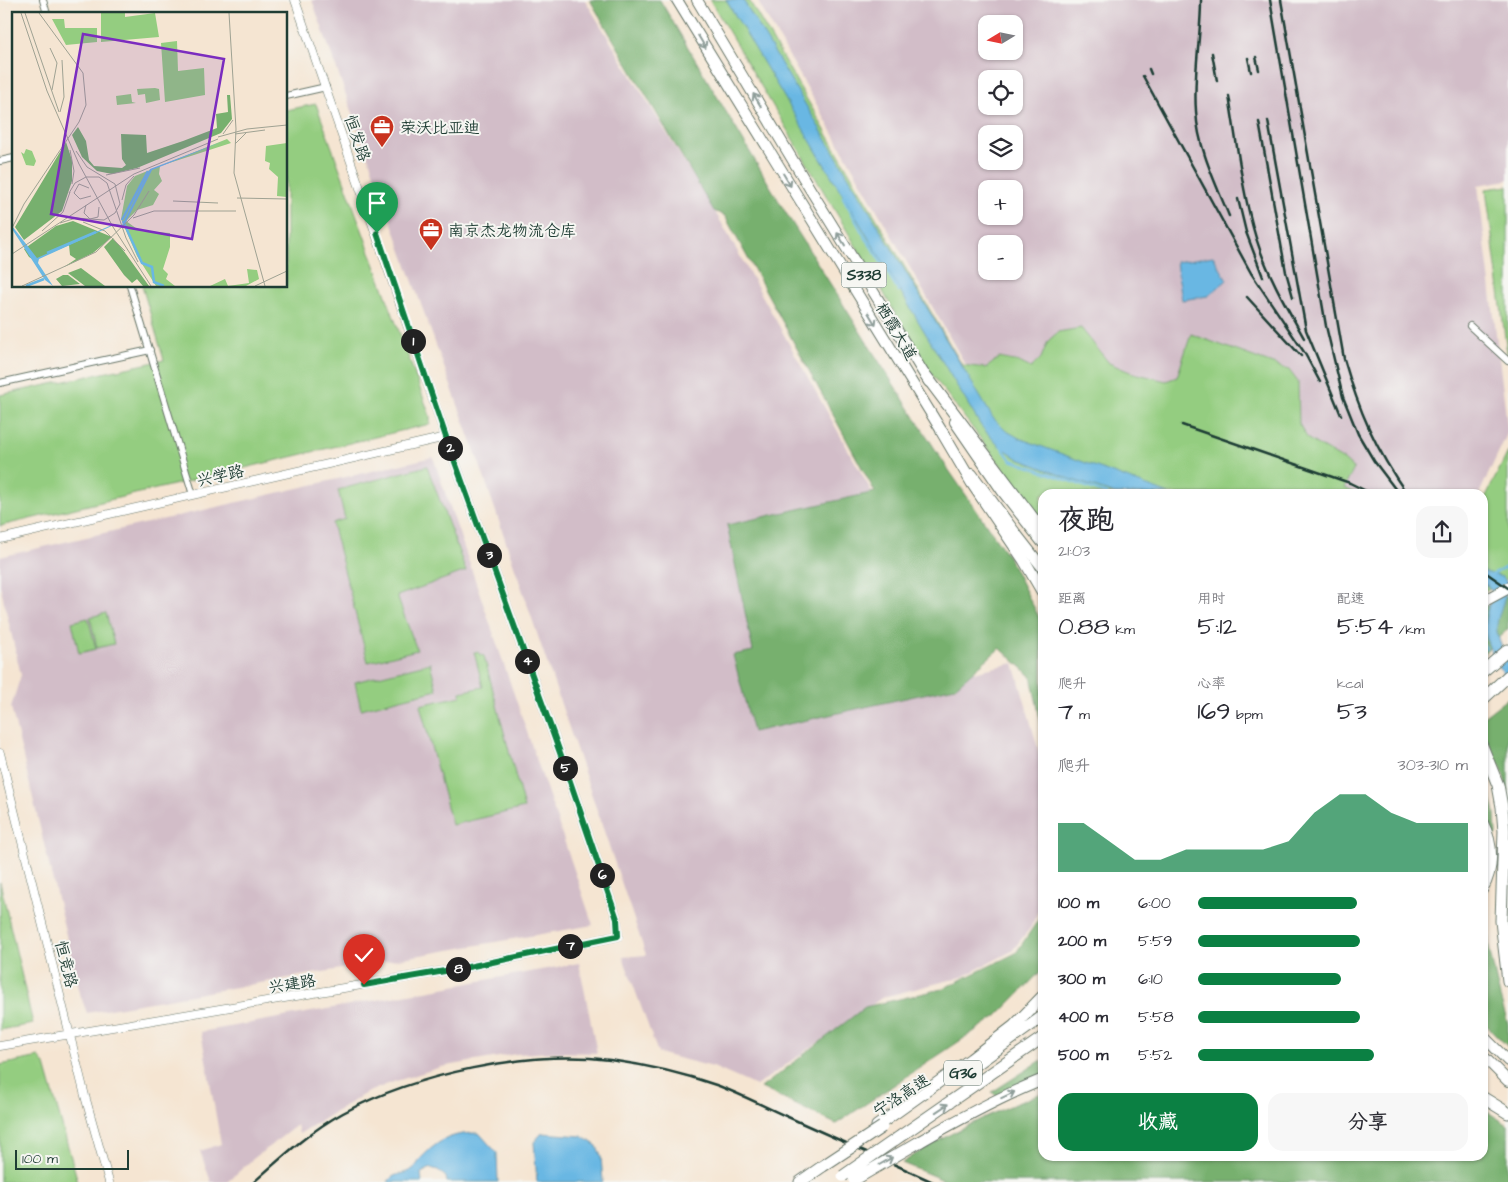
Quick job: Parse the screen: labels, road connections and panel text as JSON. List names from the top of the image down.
{
  "streets": {
    "highway": [
      "S338",
      "栖霞大道",
      "G36",
      "宁洛高速"
    ],
    "street": [
      "恒发路",
      "兴学路",
      "恒竞路",
      "兴建路"
    ]
  },
  "crossings": [
    ["恒发路", "兴学路"],
    ["恒发路", "兴建路"],
    ["恒竞路", "兴建路"]
  ],
  "places": {
    "office": ["荣沃比亚迪", "南京杰龙物流仓库"]
  },
  "scale_bar": "100 m",
  "north": "left",
  "page": {
    "map_buttons": ["+", "−"],
    "pins": [
      "1",
      "2",
      "3",
      "4",
      "5",
      "6",
      "7",
      "8"
    ],
    "heading": ["夜跑", "21:03"],
    "stats": [
      ["距离", "0.88 km"],
      ["用时", "5:12"],
      ["配速", "5:54 /km"],
      ["爬升", "7 m"],
      ["心率", "169 bpm"],
      ["kcal", "53"]
    ],
    "chart": ["爬升", "303–310 m"],
    "list": [
      {
        "name": "100 m",
        "note": "6:00"
      },
      {
        "name": "200 m",
        "note": "5:59"
      },
      {
        "name": "300 m",
        "note": "6:10"
      },
      {
        "name": "400 m",
        "note": "5:58"
      },
      {
        "name": "500 m",
        "note": "5:52"
      }
    ],
    "buttons": ["收藏", "分享"],
    "scale": "100 m"
  }
}
